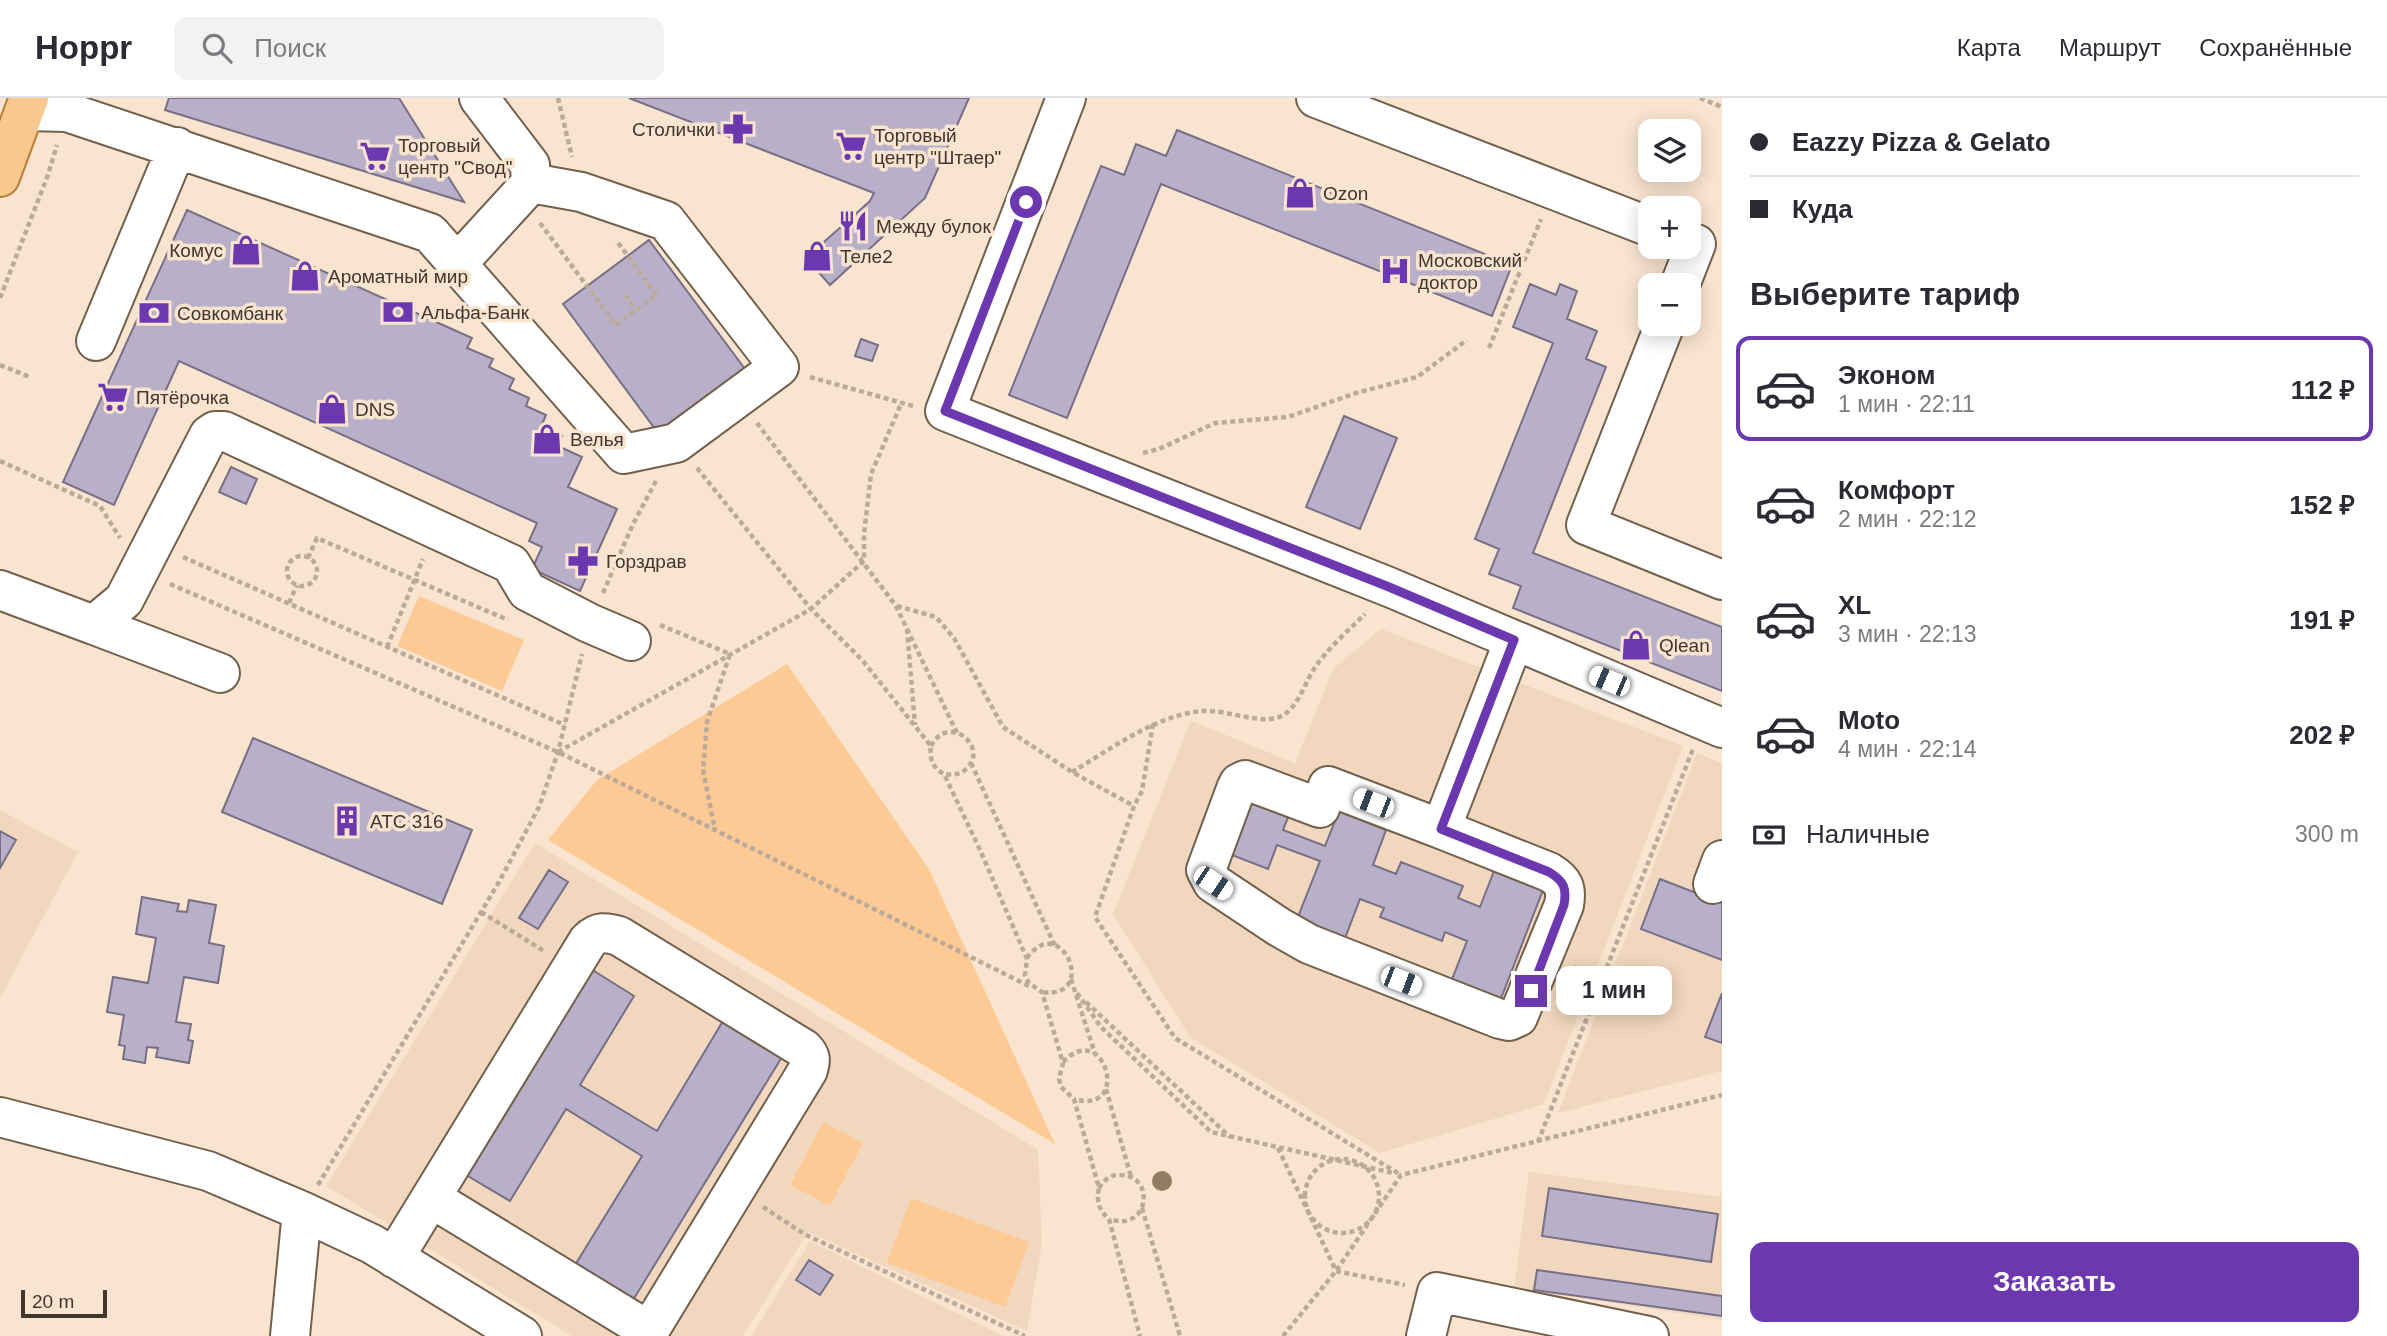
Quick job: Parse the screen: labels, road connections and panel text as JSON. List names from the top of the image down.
{
  "places": {
    "pharmacy": ["Столички", "Горздрав"],
    "supermarket": ["Торговый центр \"Штаер\"", "Торговый центр \"Свод\"", "Пятёрочка"],
    "shop": [
      "Ozon",
      "Комус",
      "Теле2",
      "Ароматный мир",
      "DNS",
      "Велья",
      "Qlean"
    ],
    "restaurant": ["Между булок"],
    "hospital": ["Московский доктор"],
    "bank": ["Альфа-Банк", "Совкомбанк"],
    "building": ["АТС 316"]
  },
  "scale_bar": "20 m",
  "page": {
    "header": "Hoppr",
    "search": "Поиск",
    "nav": ["Карта", "Маршрут", "Сохранённые"],
    "banner": ["Eazzy Pizza & Gelato", "Куда"],
    "map_buttons": ["+", "−"],
    "heading": "Выберите тариф",
    "list": [
      {
        "name": "Эконом",
        "note": "1 мин · 22:11",
        "value": "112 ₽"
      },
      {
        "name": "Комфорт",
        "note": "2 мин · 22:12",
        "value": "152 ₽"
      },
      {
        "name": "XL",
        "note": "3 мин · 22:13",
        "value": "191 ₽"
      },
      {
        "name": "Moto",
        "note": "4 мин · 22:14",
        "value": "202 ₽"
      }
    ],
    "pay": ["Наличные", "300 m"],
    "bubble": "1 мин",
    "buttons": "Заказать",
    "scale": "20 m"
  }
}
